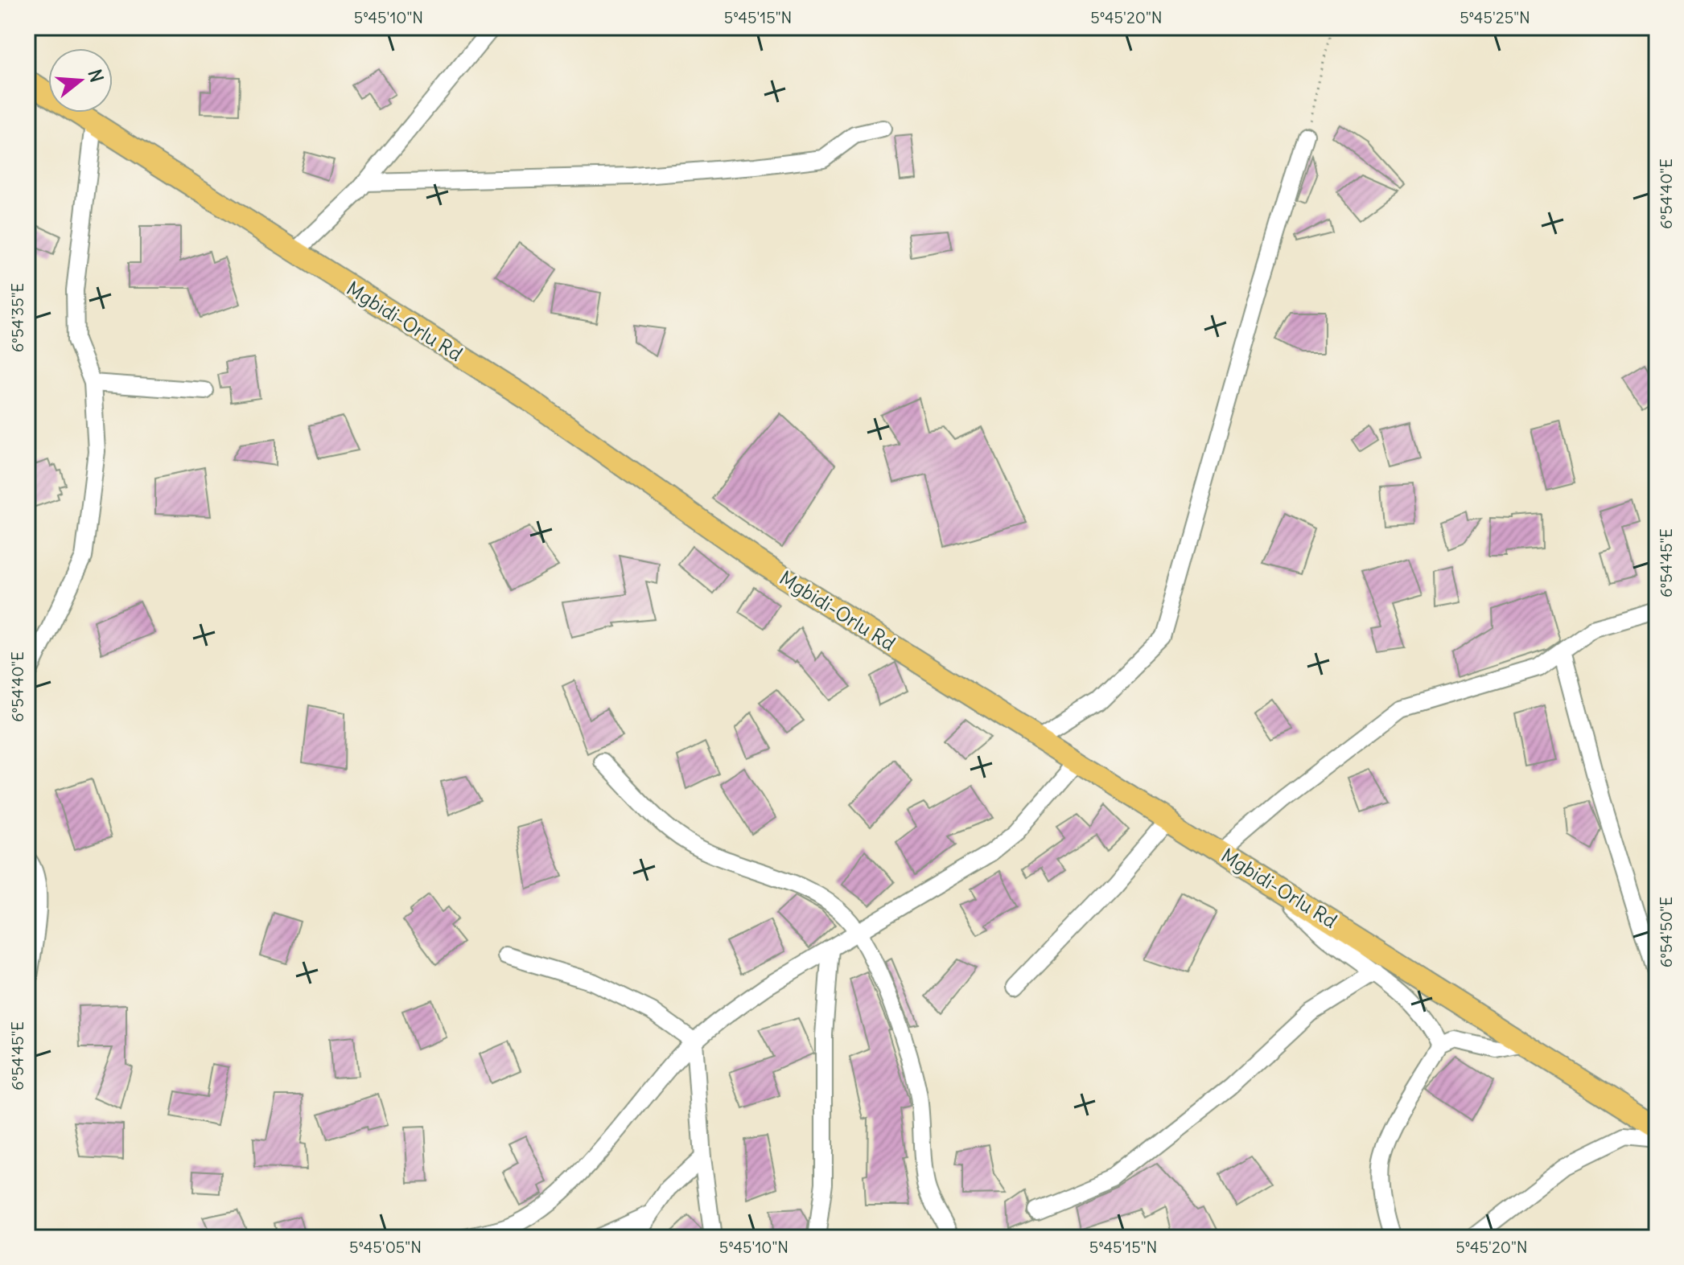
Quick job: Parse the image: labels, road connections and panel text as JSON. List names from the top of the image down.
{
  "streets": {
    "main road": ["Mgbidi-Orlu Rd"]
  },
  "north": "right",
  "coordinates": [
    "5°45'10\"N",
    "5°45'15\"N",
    "5°45'20\"N",
    "5°45'25\"N",
    "6°54'40\"E",
    "6°54'35\"E",
    "6°54'45\"E",
    "6°54'50\"E",
    "5°45'05\"N"
  ]
}
